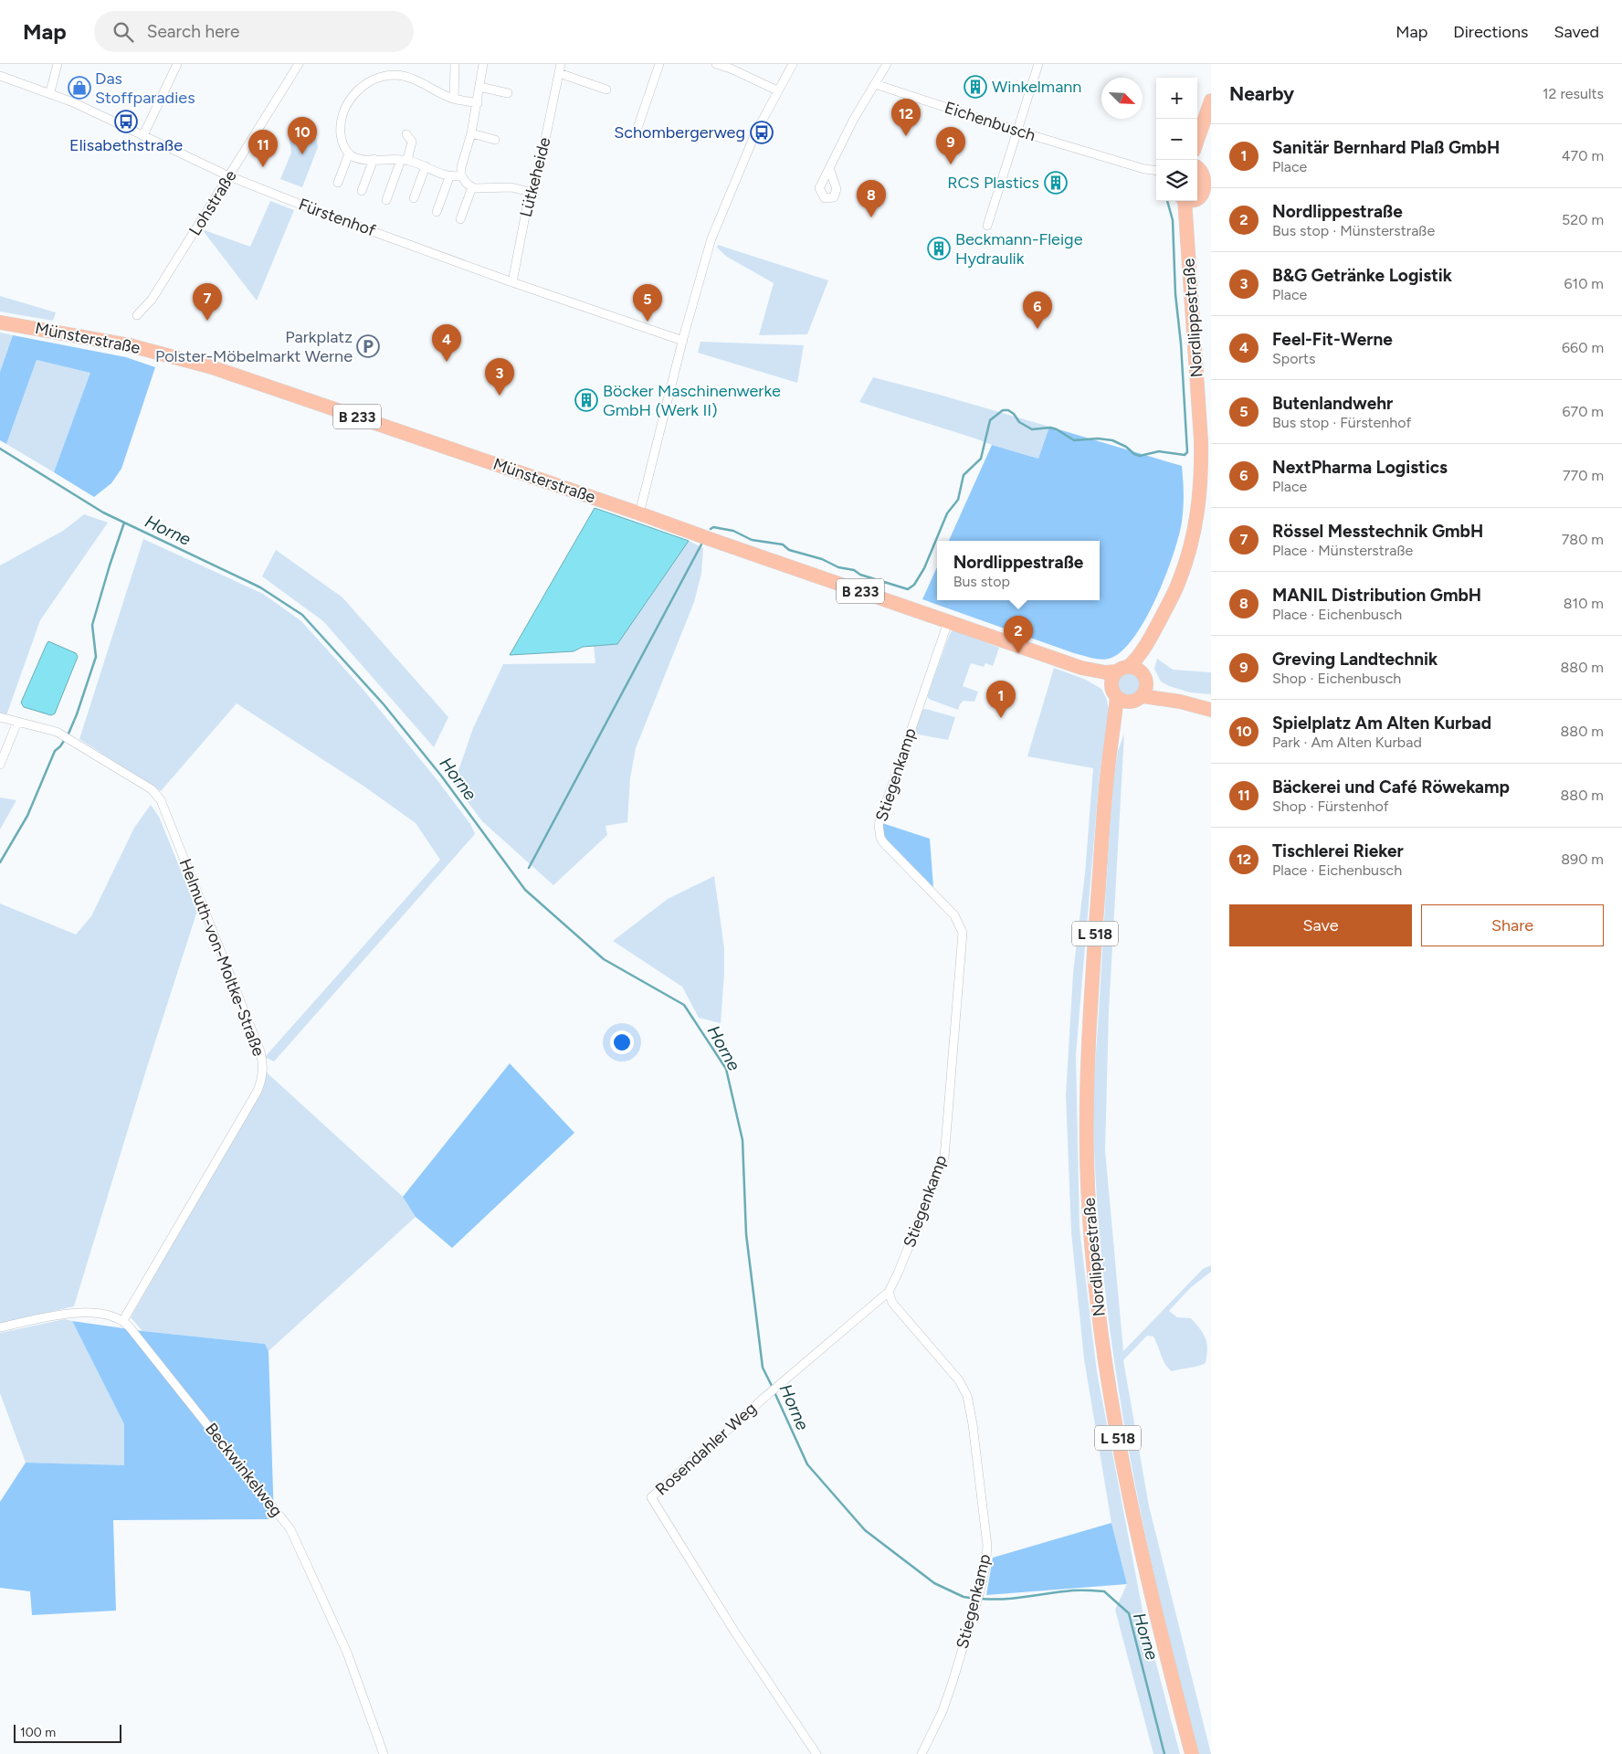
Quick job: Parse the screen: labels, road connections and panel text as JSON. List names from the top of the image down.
{
  "streets": {
    "main road": [
      "Nordlippestraße",
      "Münsterstraße",
      "B 233",
      "L 518"
    ],
    "street": [
      "Eichenbusch",
      "Lütkeheide",
      "Lohstraße",
      "Fürstenhof",
      "Stiegenkamp",
      "Helmuth-von-Moltke-Straße",
      "Rosendahler Weg",
      "Beckwinkelweg"
    ]
  },
  "crossings": [
    ["Lütkeheide", "Fürstenhof"],
    ["Lohstraße", "Fürstenhof"],
    ["Nordlippestraße", "Münsterstraße"],
    ["Münsterstraße", "Stiegenkamp"],
    ["Stiegenkamp", "Rosendahler Weg"],
    ["Helmuth-von-Moltke-Straße", "Beckwinkelweg"]
  ],
  "water": ["Horne"],
  "places": {
    "building": [
      "Winkelmann",
      "RCS Plastics",
      "Beckmann-Fleige Hydraulik",
      "Böcker Maschinenwerke GmbH (Werk II)"
    ],
    "shop": ["Das Stoffparadies"],
    "bus stop": ["Elisabethstraße", "Schombergerweg"],
    "parking": ["Parkplatz Polster-Möbelmarkt Werne"]
  },
  "scale_bar": "100 m",
  "north": "bottom right",
  "page": {
    "header": "Map",
    "search": "Search here",
    "nav": ["Map", "Directions", "Saved"],
    "heading": ["Nearby", "12 results"],
    "map_buttons": ["+", "−"],
    "pins": [
      "12",
      "10",
      "9",
      "11",
      "8",
      "7",
      "5",
      "6",
      "4",
      "3",
      "2",
      "1"
    ],
    "list": [
      {
        "mark": "1",
        "name": "Sanitär Bernhard Plaß GmbH",
        "note": "Place",
        "value": "470 m"
      },
      {
        "mark": "2",
        "name": "Nordlippestraße",
        "note": "Bus stop · Münsterstraße",
        "value": "520 m"
      },
      {
        "mark": "3",
        "name": "B&G Getränke Logistik",
        "note": "Place",
        "value": "610 m"
      },
      {
        "mark": "4",
        "name": "Feel-Fit-Werne",
        "note": "Sports",
        "value": "660 m"
      },
      {
        "mark": "5",
        "name": "Butenlandwehr",
        "note": "Bus stop · Fürstenhof",
        "value": "670 m"
      },
      {
        "mark": "6",
        "name": "NextPharma Logistics",
        "note": "Place",
        "value": "770 m"
      },
      {
        "mark": "7",
        "name": "Rössel Messtechnik GmbH",
        "note": "Place · Münsterstraße",
        "value": "780 m"
      },
      {
        "mark": "8",
        "name": "MANIL Distribution GmbH",
        "note": "Place · Eichenbusch",
        "value": "810 m"
      },
      {
        "mark": "9",
        "name": "Greving Landtechnik",
        "note": "Shop · Eichenbusch",
        "value": "880 m"
      },
      {
        "mark": "10",
        "name": "Spielplatz Am Alten Kurbad",
        "note": "Park · Am Alten Kurbad",
        "value": "880 m"
      },
      {
        "mark": "11",
        "name": "Bäckerei und Café Röwekamp",
        "note": "Shop · Fürstenhof",
        "value": "880 m"
      },
      {
        "mark": "12",
        "name": "Tischlerei Rieker",
        "note": "Place · Eichenbusch",
        "value": "890 m"
      }
    ],
    "popup": ["Nordlippestraße", "Bus stop"],
    "buttons": ["Save", "Share"],
    "scale": "100 m"
  }
}
